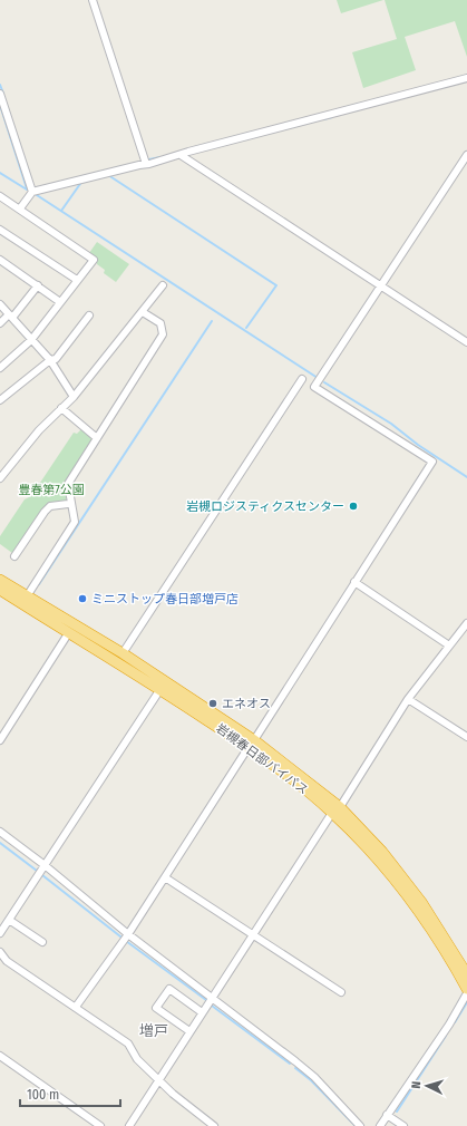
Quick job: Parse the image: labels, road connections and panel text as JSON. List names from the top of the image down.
{
  "streets": {
    "highway": ["岩槻春日部バイパス"]
  },
  "districts": ["増戸"],
  "parks": ["豊春第7公園"],
  "places": ["岩槻ロジスティクスセンター", "ミニストップ春日部増戸店", "エネオス"],
  "scale_bar": "100 m",
  "north": "left"
}
